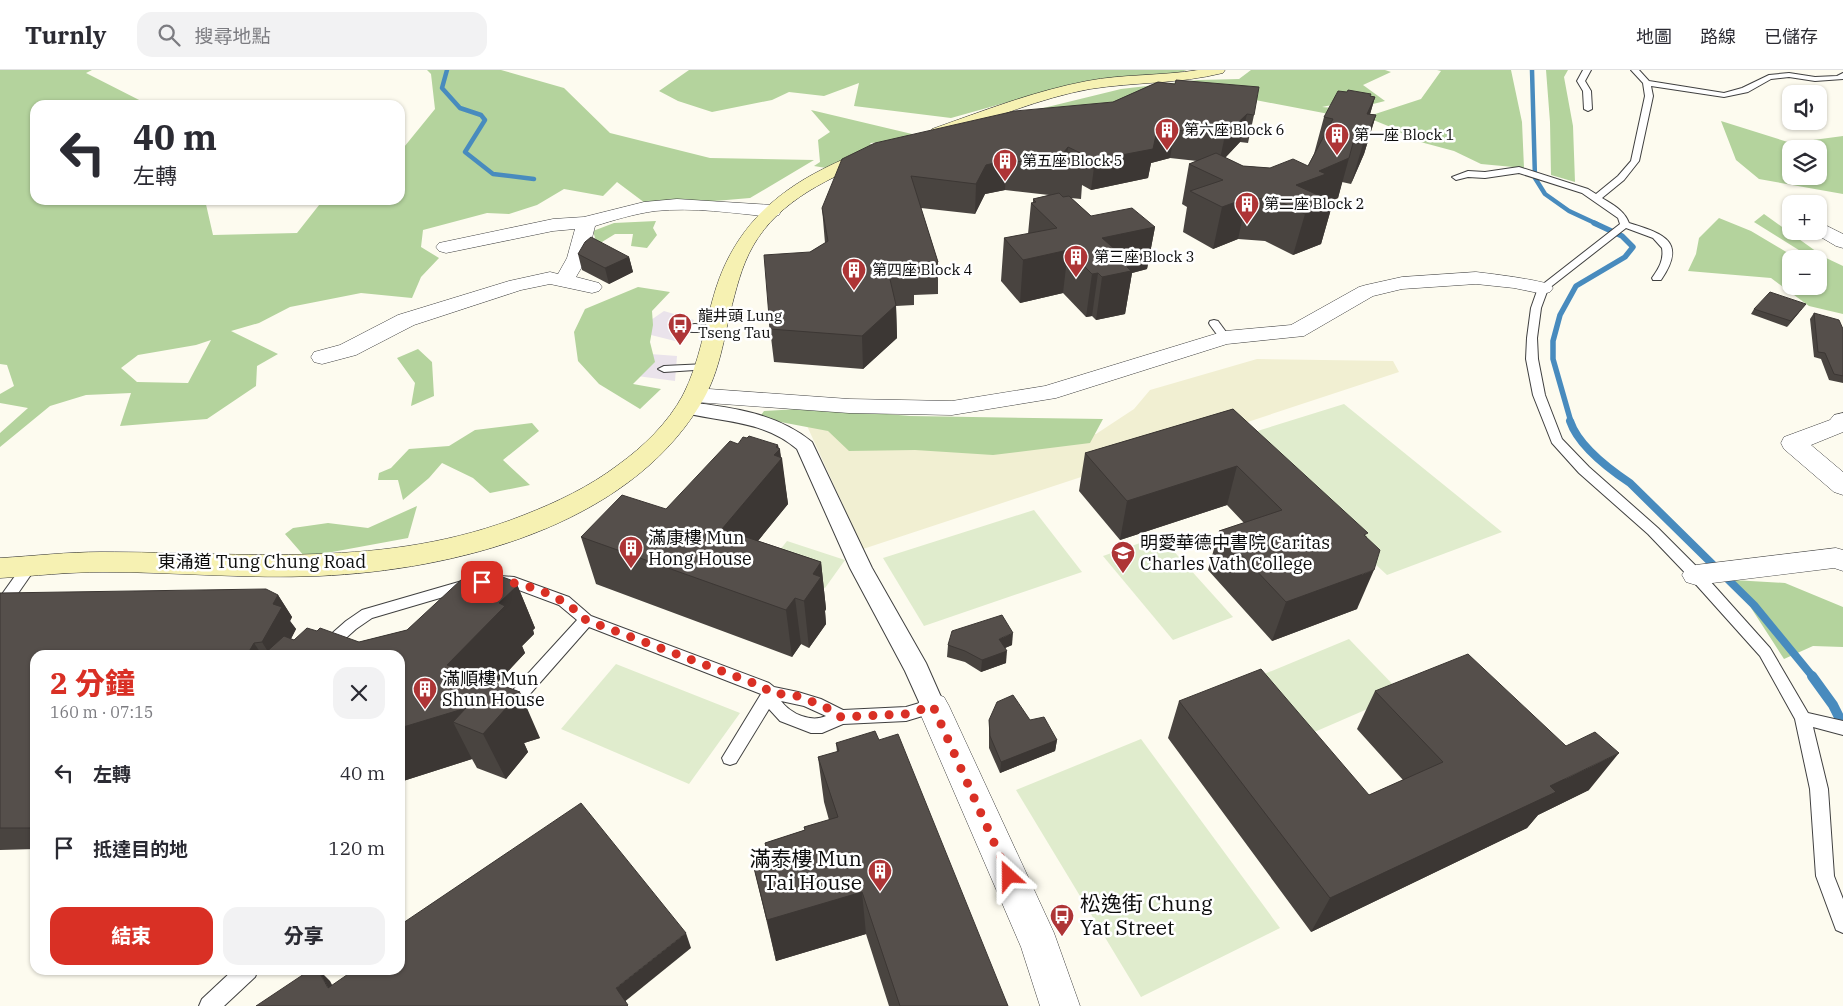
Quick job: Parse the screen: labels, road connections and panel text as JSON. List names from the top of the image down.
{
  "streets": {
    "main road": ["東涌道 Tung Chung Road"]
  },
  "places": {
    "building": [
      "第六座 Block 6",
      "第一座 Block 1",
      "第五座 Block 5",
      "第二座 Block 2",
      "第三座 Block 3",
      "第四座 Block 4",
      "滿康樓 Mun Hong House",
      "滿順樓 Mun Shun House",
      "滿泰樓 Mun Tai House"
    ],
    "bus stop": ["龍井頭 Lung Tseng Tau", "松逸街 Chung Yat Street"],
    "school or university": ["明愛華德中書院 Caritas Charles Vath College"]
  },
  "page": {
    "header": "Turnly",
    "search": "搜尋地點",
    "nav": ["地圖", "路線", "已儲存"],
    "map_buttons": ["+", "−"],
    "turn": ["40 m", "左轉"],
    "heading": ["2 分鐘", "160 m · 07:15"],
    "list": [
      {
        "name": "左轉",
        "value": "40 m"
      },
      {
        "name": "抵達目的地",
        "value": "120 m"
      }
    ],
    "buttons": ["結束", "分享"]
  }
}
